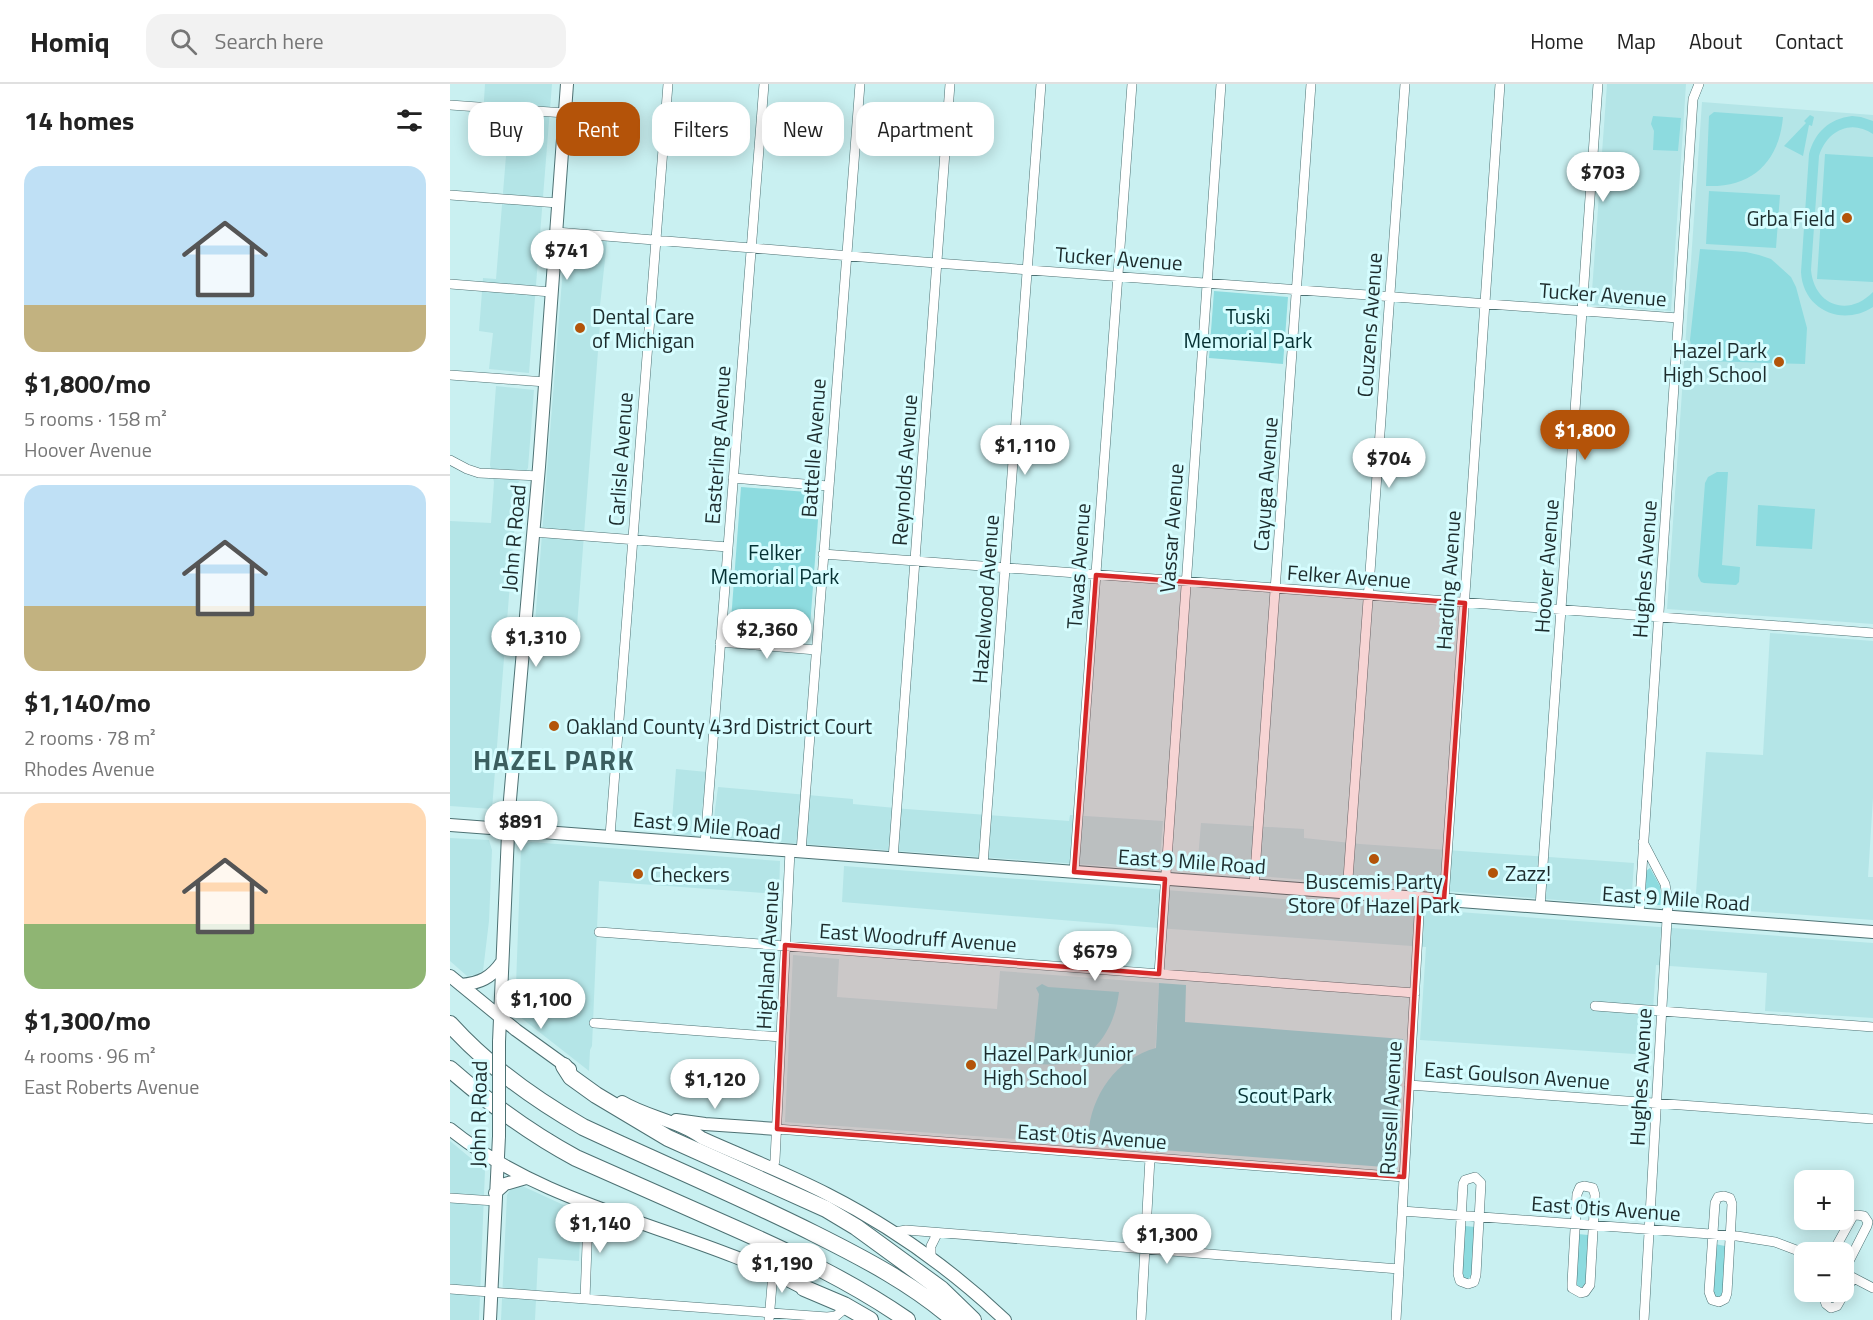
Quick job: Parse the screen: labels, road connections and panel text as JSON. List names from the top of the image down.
{
  "streets": {
    "main road": ["John R Road", "East 9 Mile Road"],
    "street": [
      "Tucker Avenue",
      "Couzens Avenue",
      "Easterling Avenue",
      "Battelle Avenue",
      "Carlisle Avenue",
      "Reynolds Avenue",
      "Cayuga Avenue",
      "Vassar Avenue",
      "Tawas Avenue",
      "Hoover Avenue",
      "Hughes Avenue",
      "Felker Avenue",
      "Harding Avenue",
      "Hazelwood Avenue",
      "East Woodruff Avenue",
      "Highland Avenue",
      "East Goulson Avenue",
      "Russell Avenue",
      "East Otis Avenue"
    ]
  },
  "crossings": [
    ["Tucker Avenue", "Couzens Avenue"],
    ["Tucker Avenue", "Easterling Avenue"],
    ["Tucker Avenue", "Battelle Avenue"],
    ["Tucker Avenue", "Carlisle Avenue"],
    ["Tucker Avenue", "Reynolds Avenue"],
    ["Tucker Avenue", "Cayuga Avenue"],
    ["Tucker Avenue", "Vassar Avenue"],
    ["Tucker Avenue", "John R Road"],
    ["Tucker Avenue", "Tawas Avenue"],
    ["Tucker Avenue", "Hoover Avenue"],
    ["Tucker Avenue", "Hughes Avenue"],
    ["Tucker Avenue", "Harding Avenue"],
    ["Tucker Avenue", "Hazelwood Avenue"],
    ["Couzens Avenue", "Felker Avenue"],
    ["Couzens Avenue", "East 9 Mile Road"],
    ["Easterling Avenue", "East 9 Mile Road"],
    ["Battelle Avenue", "Felker Avenue"],
    ["Battelle Avenue", "East 9 Mile Road"],
    ["Battelle Avenue", "Highland Avenue"],
    ["Carlisle Avenue", "East 9 Mile Road"],
    ["Reynolds Avenue", "Felker Avenue"],
    ["Reynolds Avenue", "East 9 Mile Road"],
    ["Cayuga Avenue", "Felker Avenue"],
    ["Cayuga Avenue", "East 9 Mile Road"],
    ["Vassar Avenue", "Felker Avenue"],
    ["Vassar Avenue", "East 9 Mile Road"],
    ["Vassar Avenue", "East Woodruff Avenue"],
    ["John R Road", "East 9 Mile Road"],
    ["Tawas Avenue", "Felker Avenue"],
    ["Tawas Avenue", "East 9 Mile Road"],
    ["Hoover Avenue", "Felker Avenue"],
    ["Hoover Avenue", "East 9 Mile Road"],
    ["Hughes Avenue", "Felker Avenue"],
    ["Hughes Avenue", "East 9 Mile Road"],
    ["Hughes Avenue", "East Goulson Avenue"],
    ["Hughes Avenue", "East Otis Avenue"],
    ["Felker Avenue", "Harding Avenue"],
    ["Felker Avenue", "Hazelwood Avenue"],
    ["Harding Avenue", "East 9 Mile Road"],
    ["Hazelwood Avenue", "East 9 Mile Road"],
    ["East 9 Mile Road", "Highland Avenue"],
    ["East 9 Mile Road", "Russell Avenue"],
    ["East Woodruff Avenue", "Highland Avenue"],
    ["East Woodruff Avenue", "Russell Avenue"],
    ["Highland Avenue", "East Otis Avenue"],
    ["East Goulson Avenue", "Russell Avenue"],
    ["Russell Avenue", "East Otis Avenue"]
  ],
  "districts": ["HAZEL PARK"],
  "parks": ["Tuski Memorial Park", "Felker Memorial Park", "Scout Park"],
  "places": [
    "Grba Field",
    "Dental Care of Michigan",
    "Hazel Park High School",
    "Oakland County 43rd District Court",
    "Buscemis Party Store Of Hazel Park",
    "Zazz!",
    "Checkers",
    "Hazel Park Junior High School"
  ],
  "page": {
    "header": "Homiq",
    "search": "Search here",
    "nav": [
      "Home",
      "Map",
      "About",
      "Contact"
    ],
    "heading": "14 homes",
    "chip": [
      "Buy",
      "Rent",
      "Filters",
      "New",
      "Apartment"
    ],
    "price": [
      "$703",
      "$741",
      "$1,800",
      "$1,110",
      "$704",
      "$2,360",
      "$1,310",
      "$891",
      "$679",
      "$1,100",
      "$1,120",
      "$1,140",
      "$1,300",
      "$1,190"
    ],
    "list": [
      {
        "name": "$1,800/mo",
        "note": "5 rooms · 158 m² · Hoover Avenue"
      },
      {
        "name": "$1,140/mo",
        "note": "2 rooms · 78 m² · Rhodes Avenue"
      },
      {
        "name": "$1,300/mo",
        "note": "4 rooms · 96 m² · East Roberts Avenue"
      }
    ],
    "map_buttons": ["+", "−"]
  }
}
